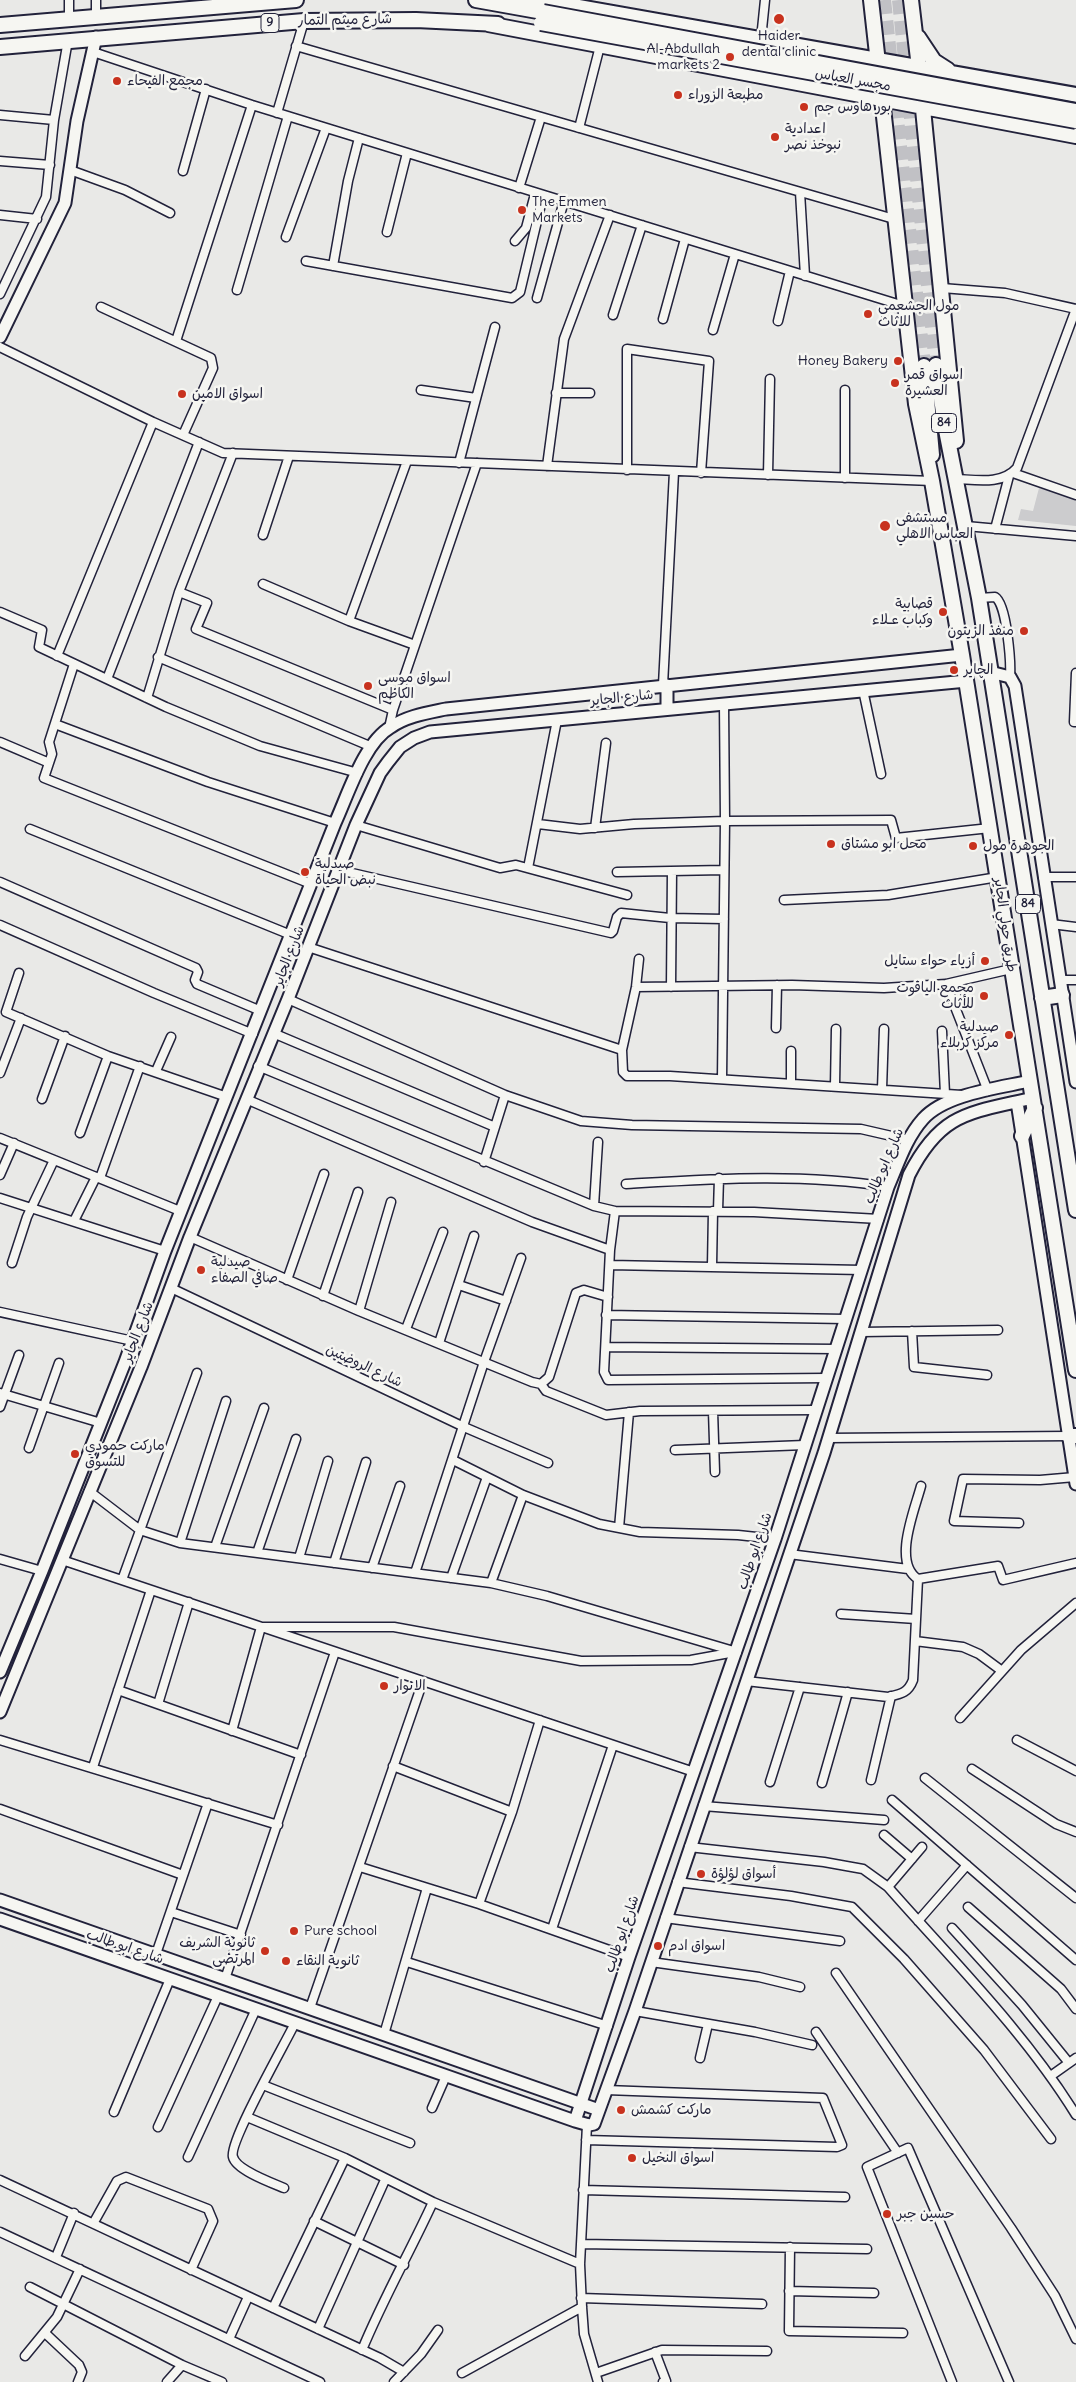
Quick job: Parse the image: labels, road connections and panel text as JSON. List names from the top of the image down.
{
  "streets": {
    "highway": [
      "شارع ميثم التمار",
      "9",
      "مجسر العباس",
      "84",
      "طريق حولي الجاير"
    ],
    "street": ["شارع الجاير", "شارع ابو طالب", "شارع الروضتين"]
  },
  "crossings": [
    ["شارع ميثم التمار", "9"],
    ["شارع ميثم التمار", "مجسر العباس"],
    ["9", "مجسر العباس"],
    ["84", "طريق حولي الجاير"],
    ["شارع الجاير", "طريق حولي الجاير"],
    ["شارع الجاير", "شارع الروضتين"],
    ["طريق حولي الجاير", "شارع ابو طالب"]
  ],
  "places": [
    "Haider dental clinic",
    "Al-Abdullah markets 2",
    "مجمع الفيحاء",
    "مطبعة الزوراء",
    "بور هاوس جم",
    "اعدادية نبوخذ نصر",
    "The Emmen Markets",
    "مول الجشعمي للاثاث",
    "Honey Bakery",
    "اسواق قمر العشيرة",
    "اسواق الامين",
    "مستشفى العباس الاهلي",
    "قصابية وكباب عـلاء",
    "منفذ الزيتون",
    "الچاير",
    "اسواق موسى الكاظم",
    "محل ابو مشتاق",
    "الجوهرة مول",
    "صيدلية نبض الحياة",
    "أزياء حواء ستايل",
    "مجمع الياقوت للأثاث",
    "صيدلية مركز كربلاء",
    "صيدلية صافي الصفاء",
    "ماركت حمودي للتسوق",
    "الانوار",
    "أسواق لؤلؤة",
    "Pure school",
    "اسواق ادم",
    "ثانوية الشريف المرتضى",
    "ثانوية النقاء",
    "ماركت كشمش",
    "اسواق النخيل",
    "حسين جبر"
  ]
}
